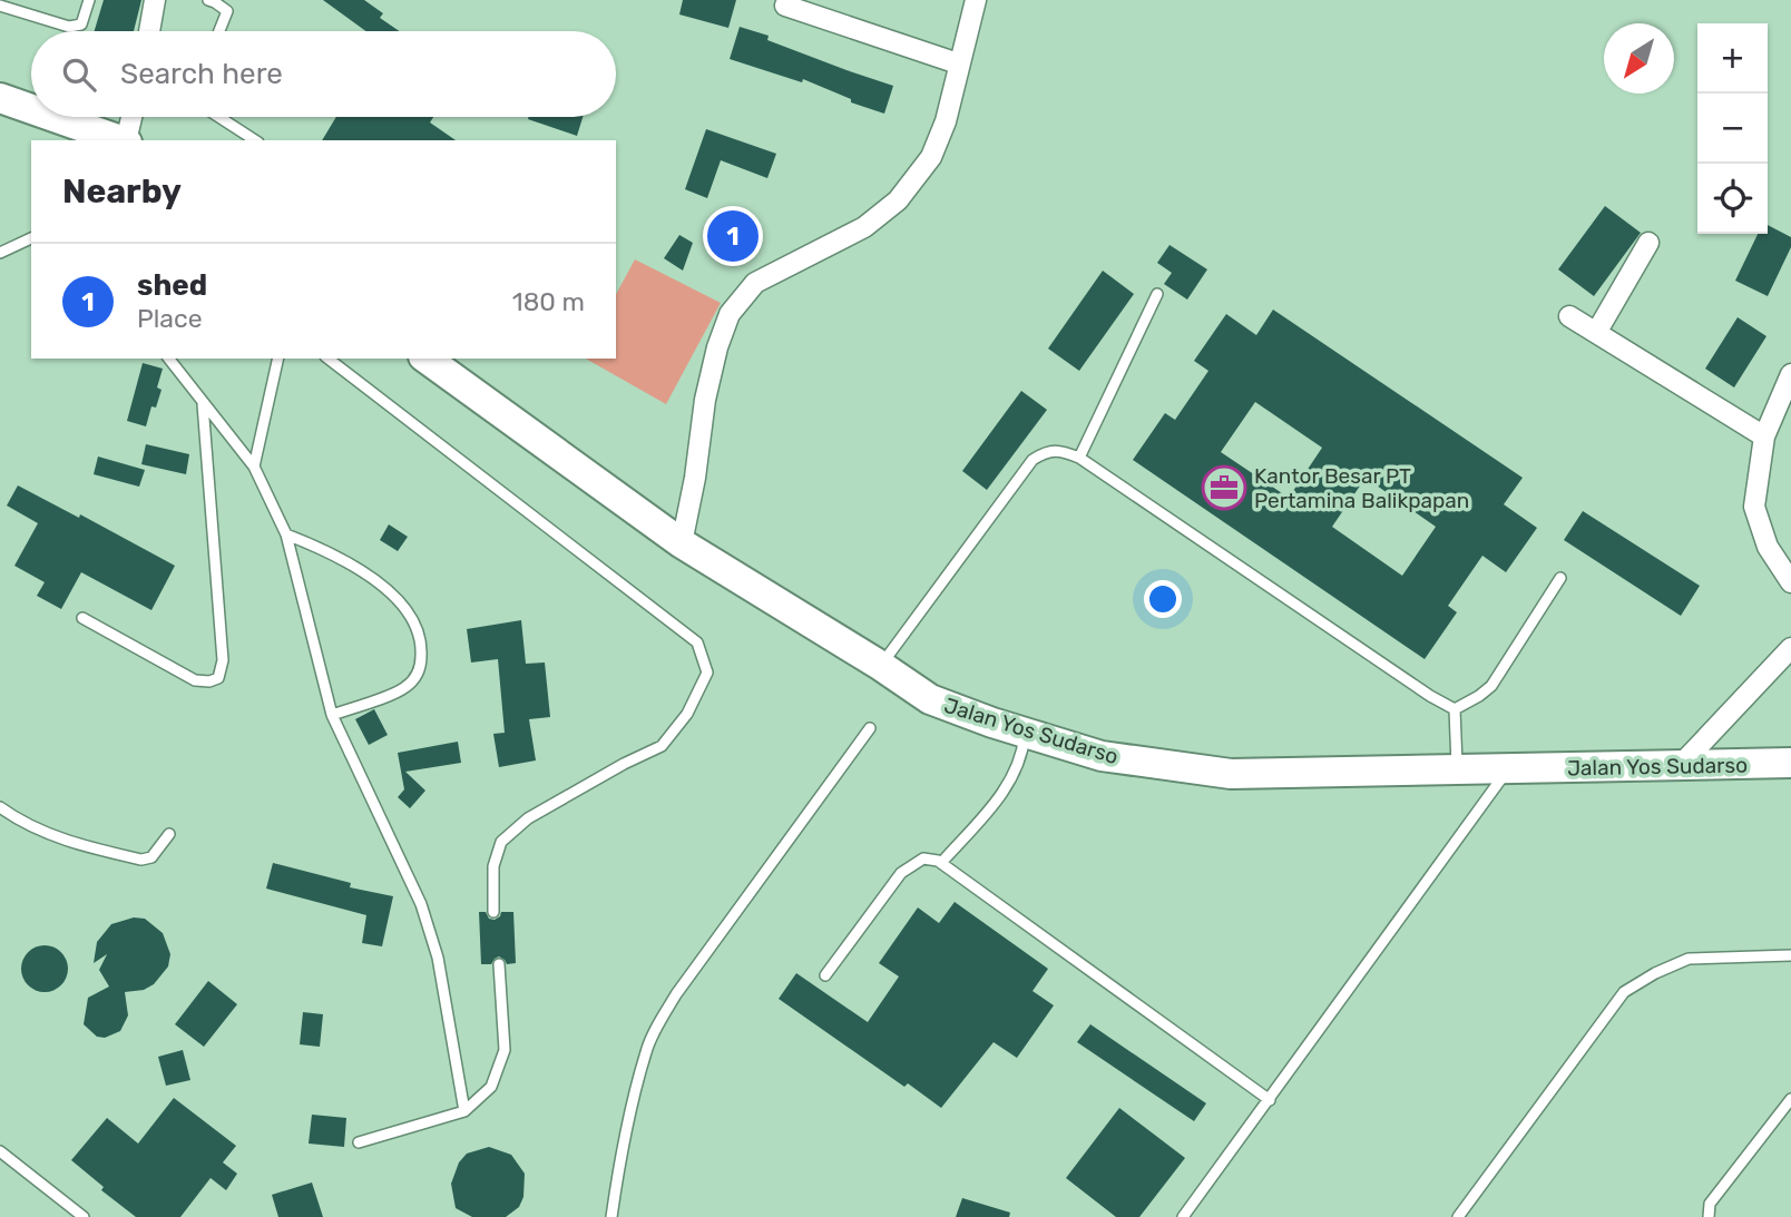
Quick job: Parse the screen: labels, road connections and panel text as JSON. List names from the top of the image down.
{
  "streets": {
    "main road": ["Jalan Yos Sudarso"]
  },
  "places": {
    "office": ["Kantor Besar PT Pertamina Balikpapan"]
  },
  "north": "bottom left",
  "page": {
    "map_buttons": ["+", "−"],
    "search": "Search here",
    "heading": "Nearby",
    "pins": "1",
    "list": [
      {
        "mark": "1",
        "name": "shed",
        "note": "Place",
        "value": "180 m"
      }
    ]
  }
}
